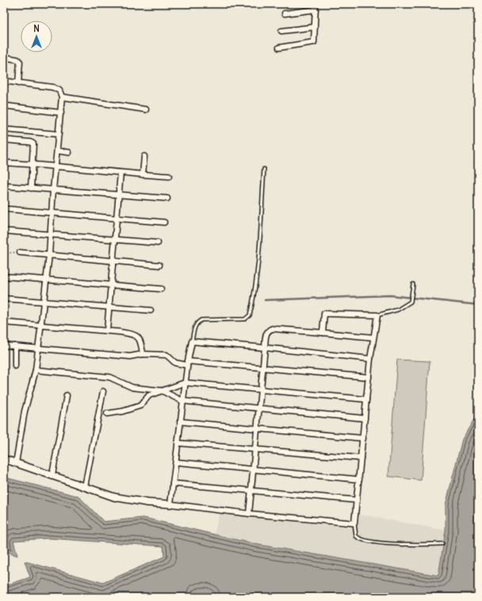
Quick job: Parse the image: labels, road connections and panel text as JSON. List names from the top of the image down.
{
  "north": "top"
}
